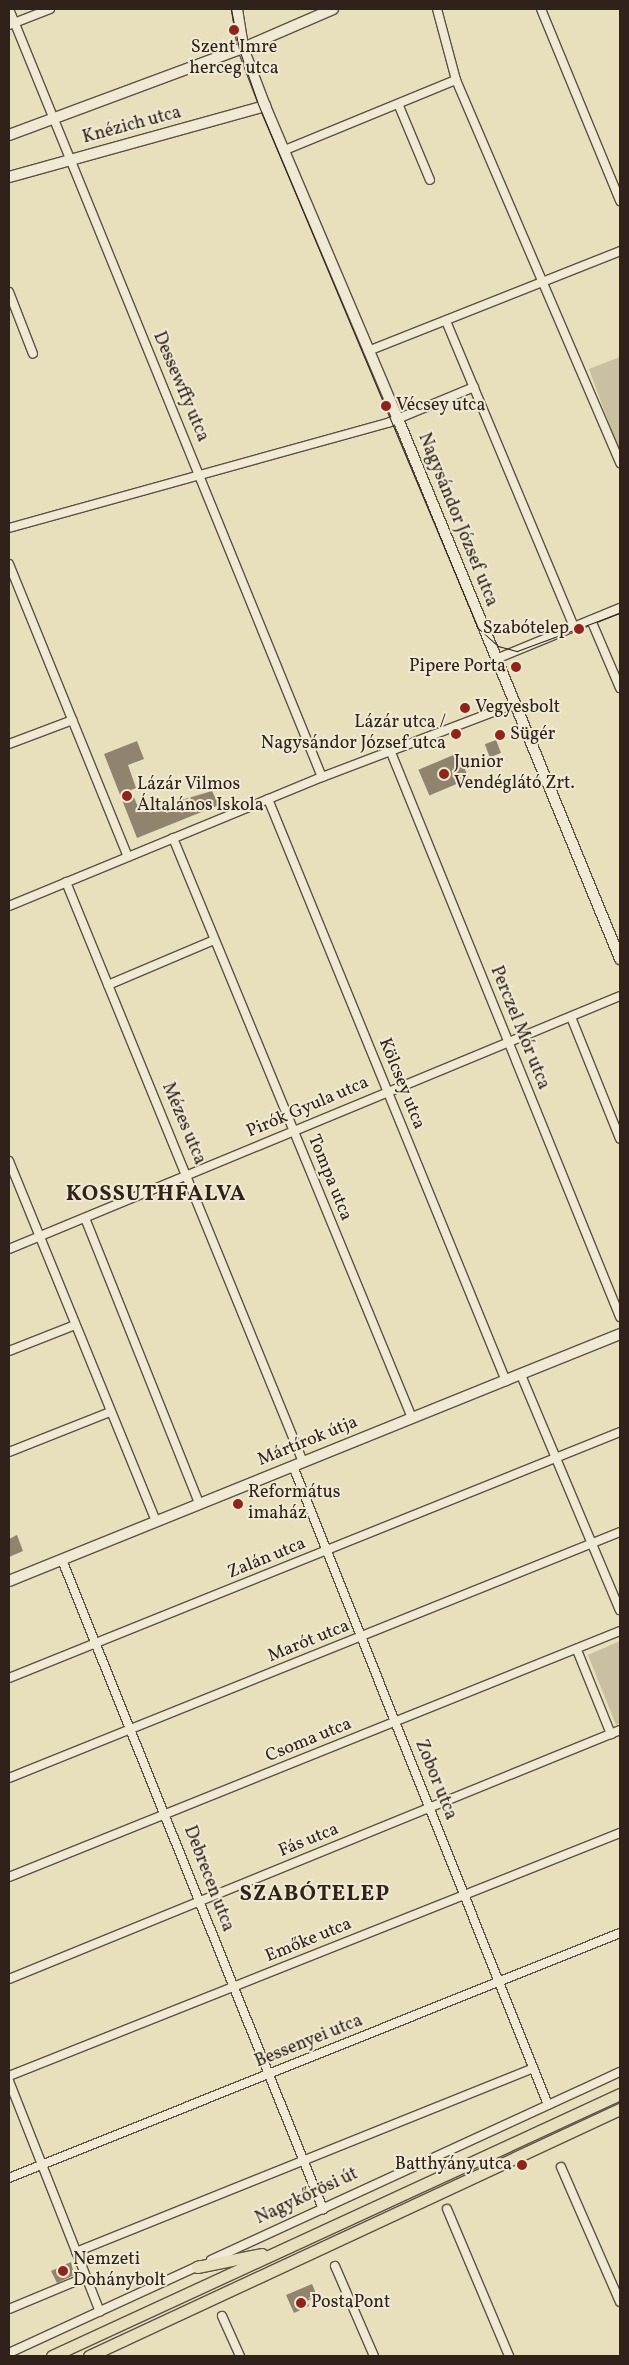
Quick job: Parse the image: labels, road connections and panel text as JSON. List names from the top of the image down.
{
  "streets": {
    "street": [
      "Knézich utca",
      "Dessewffy utca",
      "Nagysándor József utca",
      "Perczel Mór utca",
      "Kölcsey utca",
      "Pirók Gyula utca",
      "Mézes utca",
      "Tompa utca",
      "Mártírok útja",
      "Zalán utca",
      "Marót utca",
      "Csoma utca",
      "Zobor utca",
      "Fás utca",
      "Debrecen utca",
      "Emőke utca",
      "Bessenyei utca",
      "Nagykőrösi út"
    ]
  },
  "crossings": [
    ["Knézich utca", "Dessewffy utca"],
    ["Knézich utca", "Nagysándor József utca"],
    ["Perczel Mór utca", "Pirók Gyula utca"],
    ["Kölcsey utca", "Pirók Gyula utca"],
    ["Kölcsey utca", "Mártírok útja"],
    ["Pirók Gyula utca", "Mézes utca"],
    ["Pirók Gyula utca", "Tompa utca"],
    ["Mézes utca", "Mártírok útja"],
    ["Tompa utca", "Mártírok útja"],
    ["Mártírok útja", "Zobor utca"],
    ["Mártírok útja", "Debrecen utca"],
    ["Zalán utca", "Zobor utca"],
    ["Zalán utca", "Debrecen utca"],
    ["Marót utca", "Zobor utca"],
    ["Marót utca", "Debrecen utca"],
    ["Csoma utca", "Zobor utca"],
    ["Csoma utca", "Debrecen utca"],
    ["Zobor utca", "Fás utca"],
    ["Zobor utca", "Emőke utca"],
    ["Zobor utca", "Bessenyei utca"],
    ["Zobor utca", "Nagykőrösi út"],
    ["Fás utca", "Debrecen utca"],
    ["Debrecen utca", "Emőke utca"],
    ["Debrecen utca", "Bessenyei utca"],
    ["Debrecen utca", "Nagykőrösi út"]
  ],
  "districts": ["KOSSUTHFALVA", "SZABÓTELEP"],
  "places": [
    "Szent Imre herceg utca",
    "Vécsey utca",
    "Szabótelep",
    "Pipere Porta",
    "Vegyesbolt",
    "Lázár utca / Nagysándor József utca",
    "Sügér",
    "Junior Vendéglátó Zrt.",
    "Lázár Vilmos Általános Iskola",
    "Református imaház",
    "Batthyány utca",
    "Nemzeti Dohánybolt",
    "PostaPont"
  ]
}
